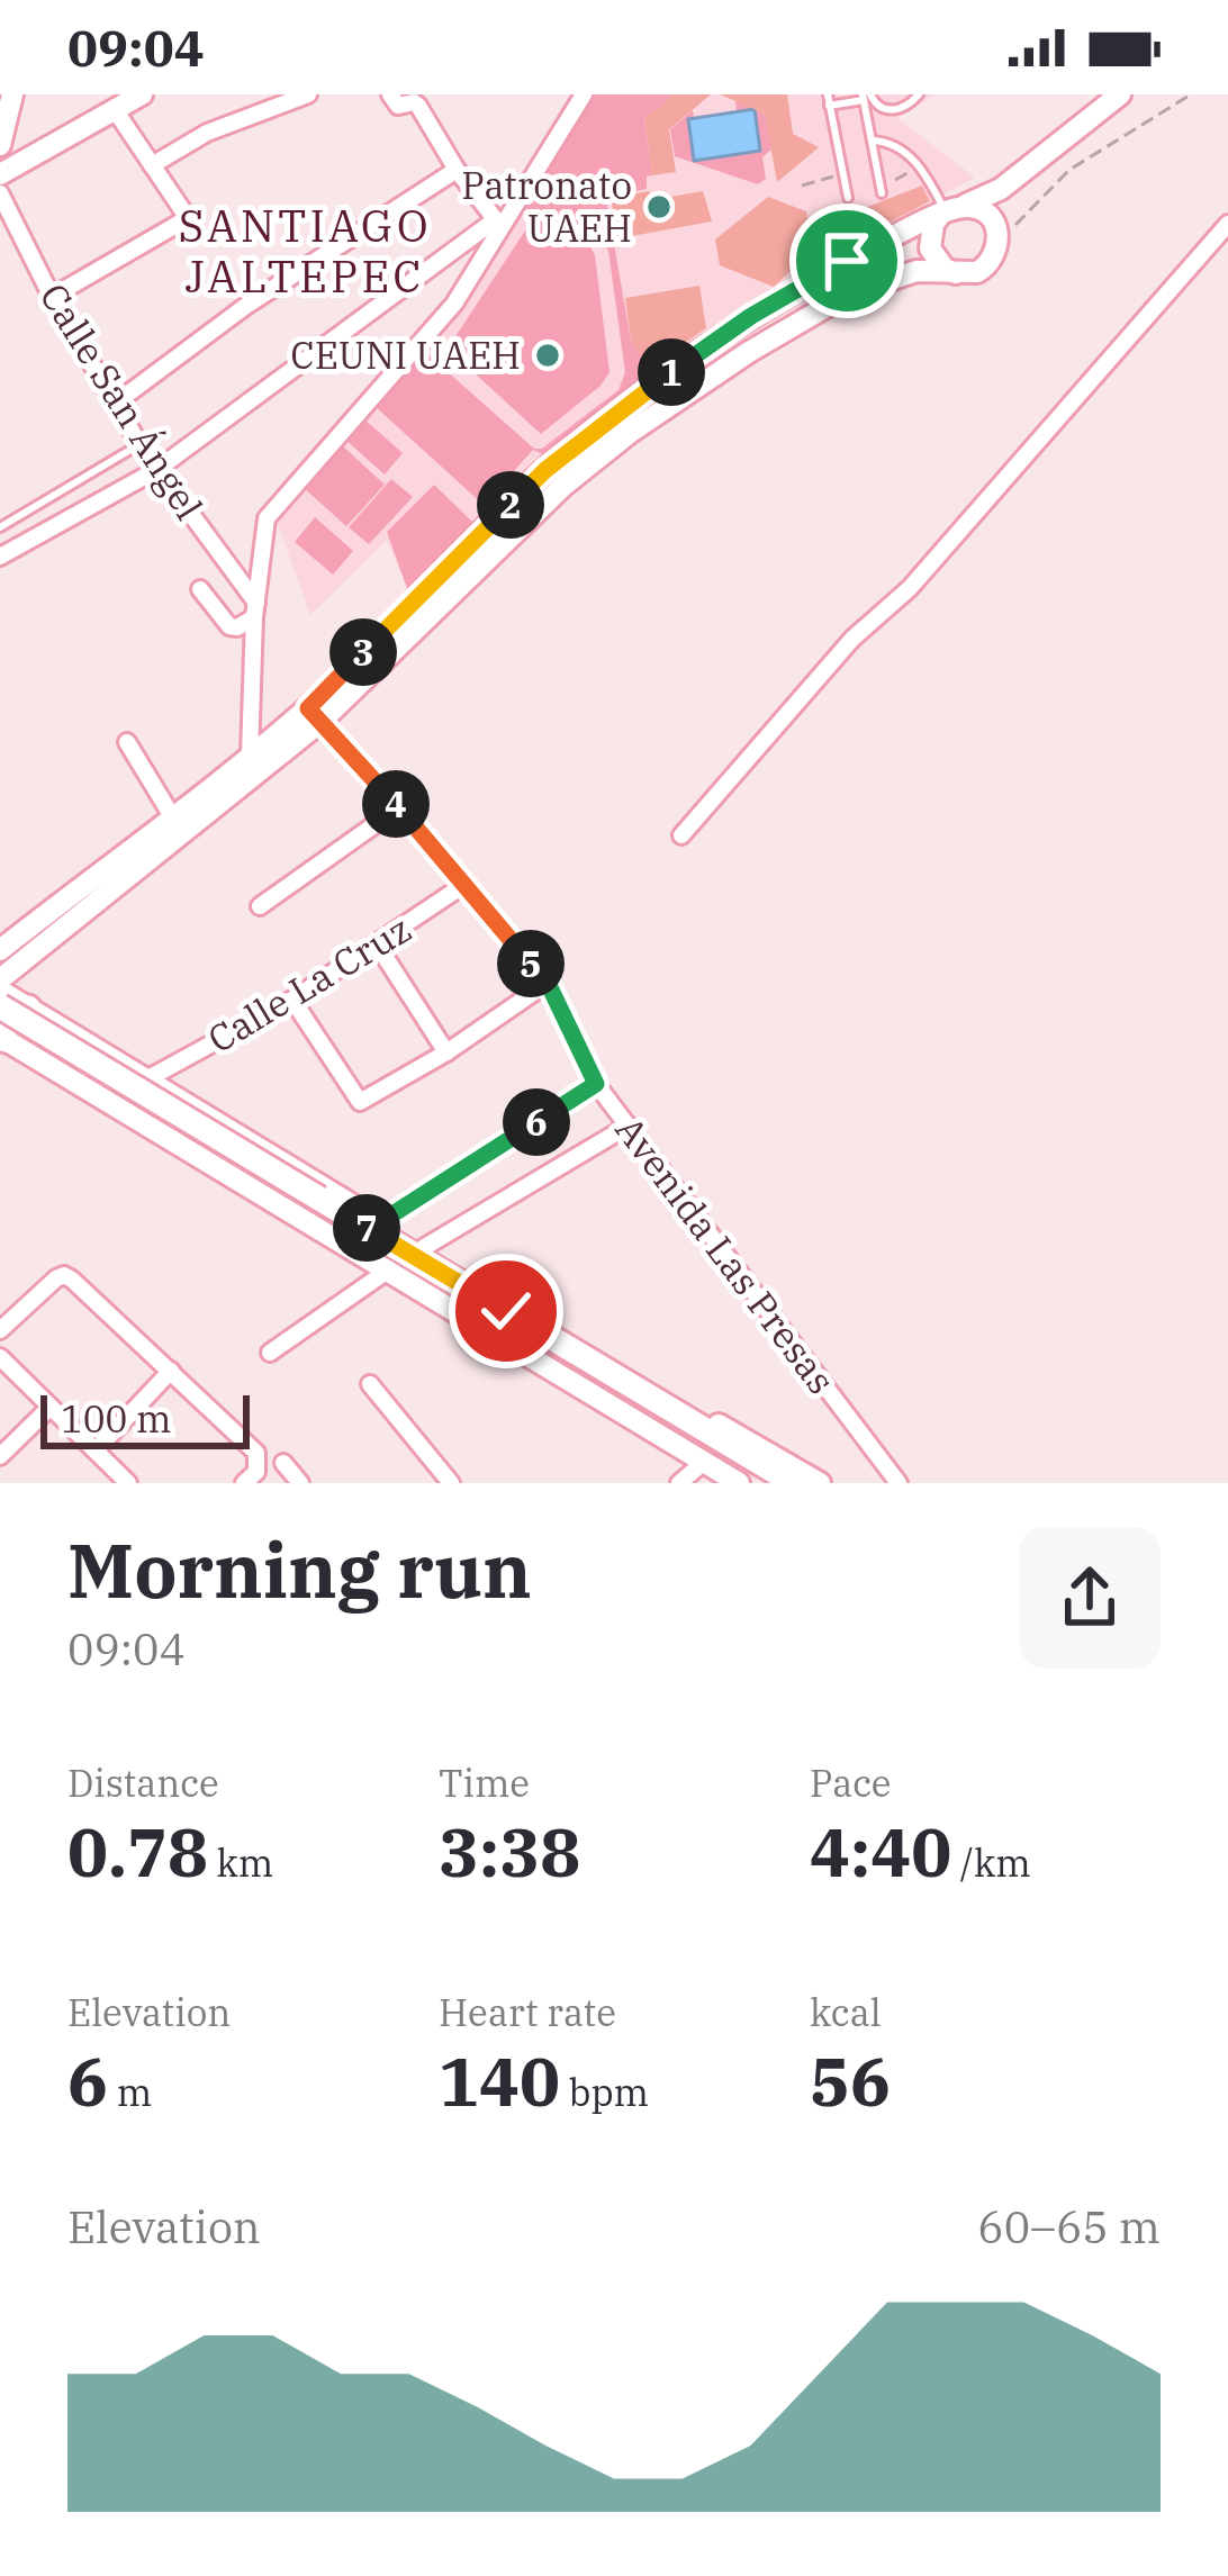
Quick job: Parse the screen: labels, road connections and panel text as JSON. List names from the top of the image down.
{
  "streets": {
    "street": ["Calle San Ángel", "Calle La Cruz", "Avenida Las Presas"]
  },
  "crossings": [
    ["Calle La Cruz", "Avenida Las Presas"]
  ],
  "districts": ["SANTIAGO JALTEPEC"],
  "places": ["Patronato UAEH", "CEUNI UAEH"],
  "scale_bar": "100 m",
  "page": {
    "status": "09:04",
    "pins": [
      "1",
      "2",
      "3",
      "4",
      "5",
      "6",
      "7"
    ],
    "scale": "100 m",
    "heading": ["Morning run", "09:04"],
    "stats": [
      ["Distance", "0.78 km"],
      ["Time", "3:38"],
      ["Pace", "4:40 /km"],
      ["Elevation", "6 m"],
      ["Heart rate", "140 bpm"],
      ["kcal", "56"]
    ],
    "chart": ["Elevation", "60–65 m"]
  }
}
